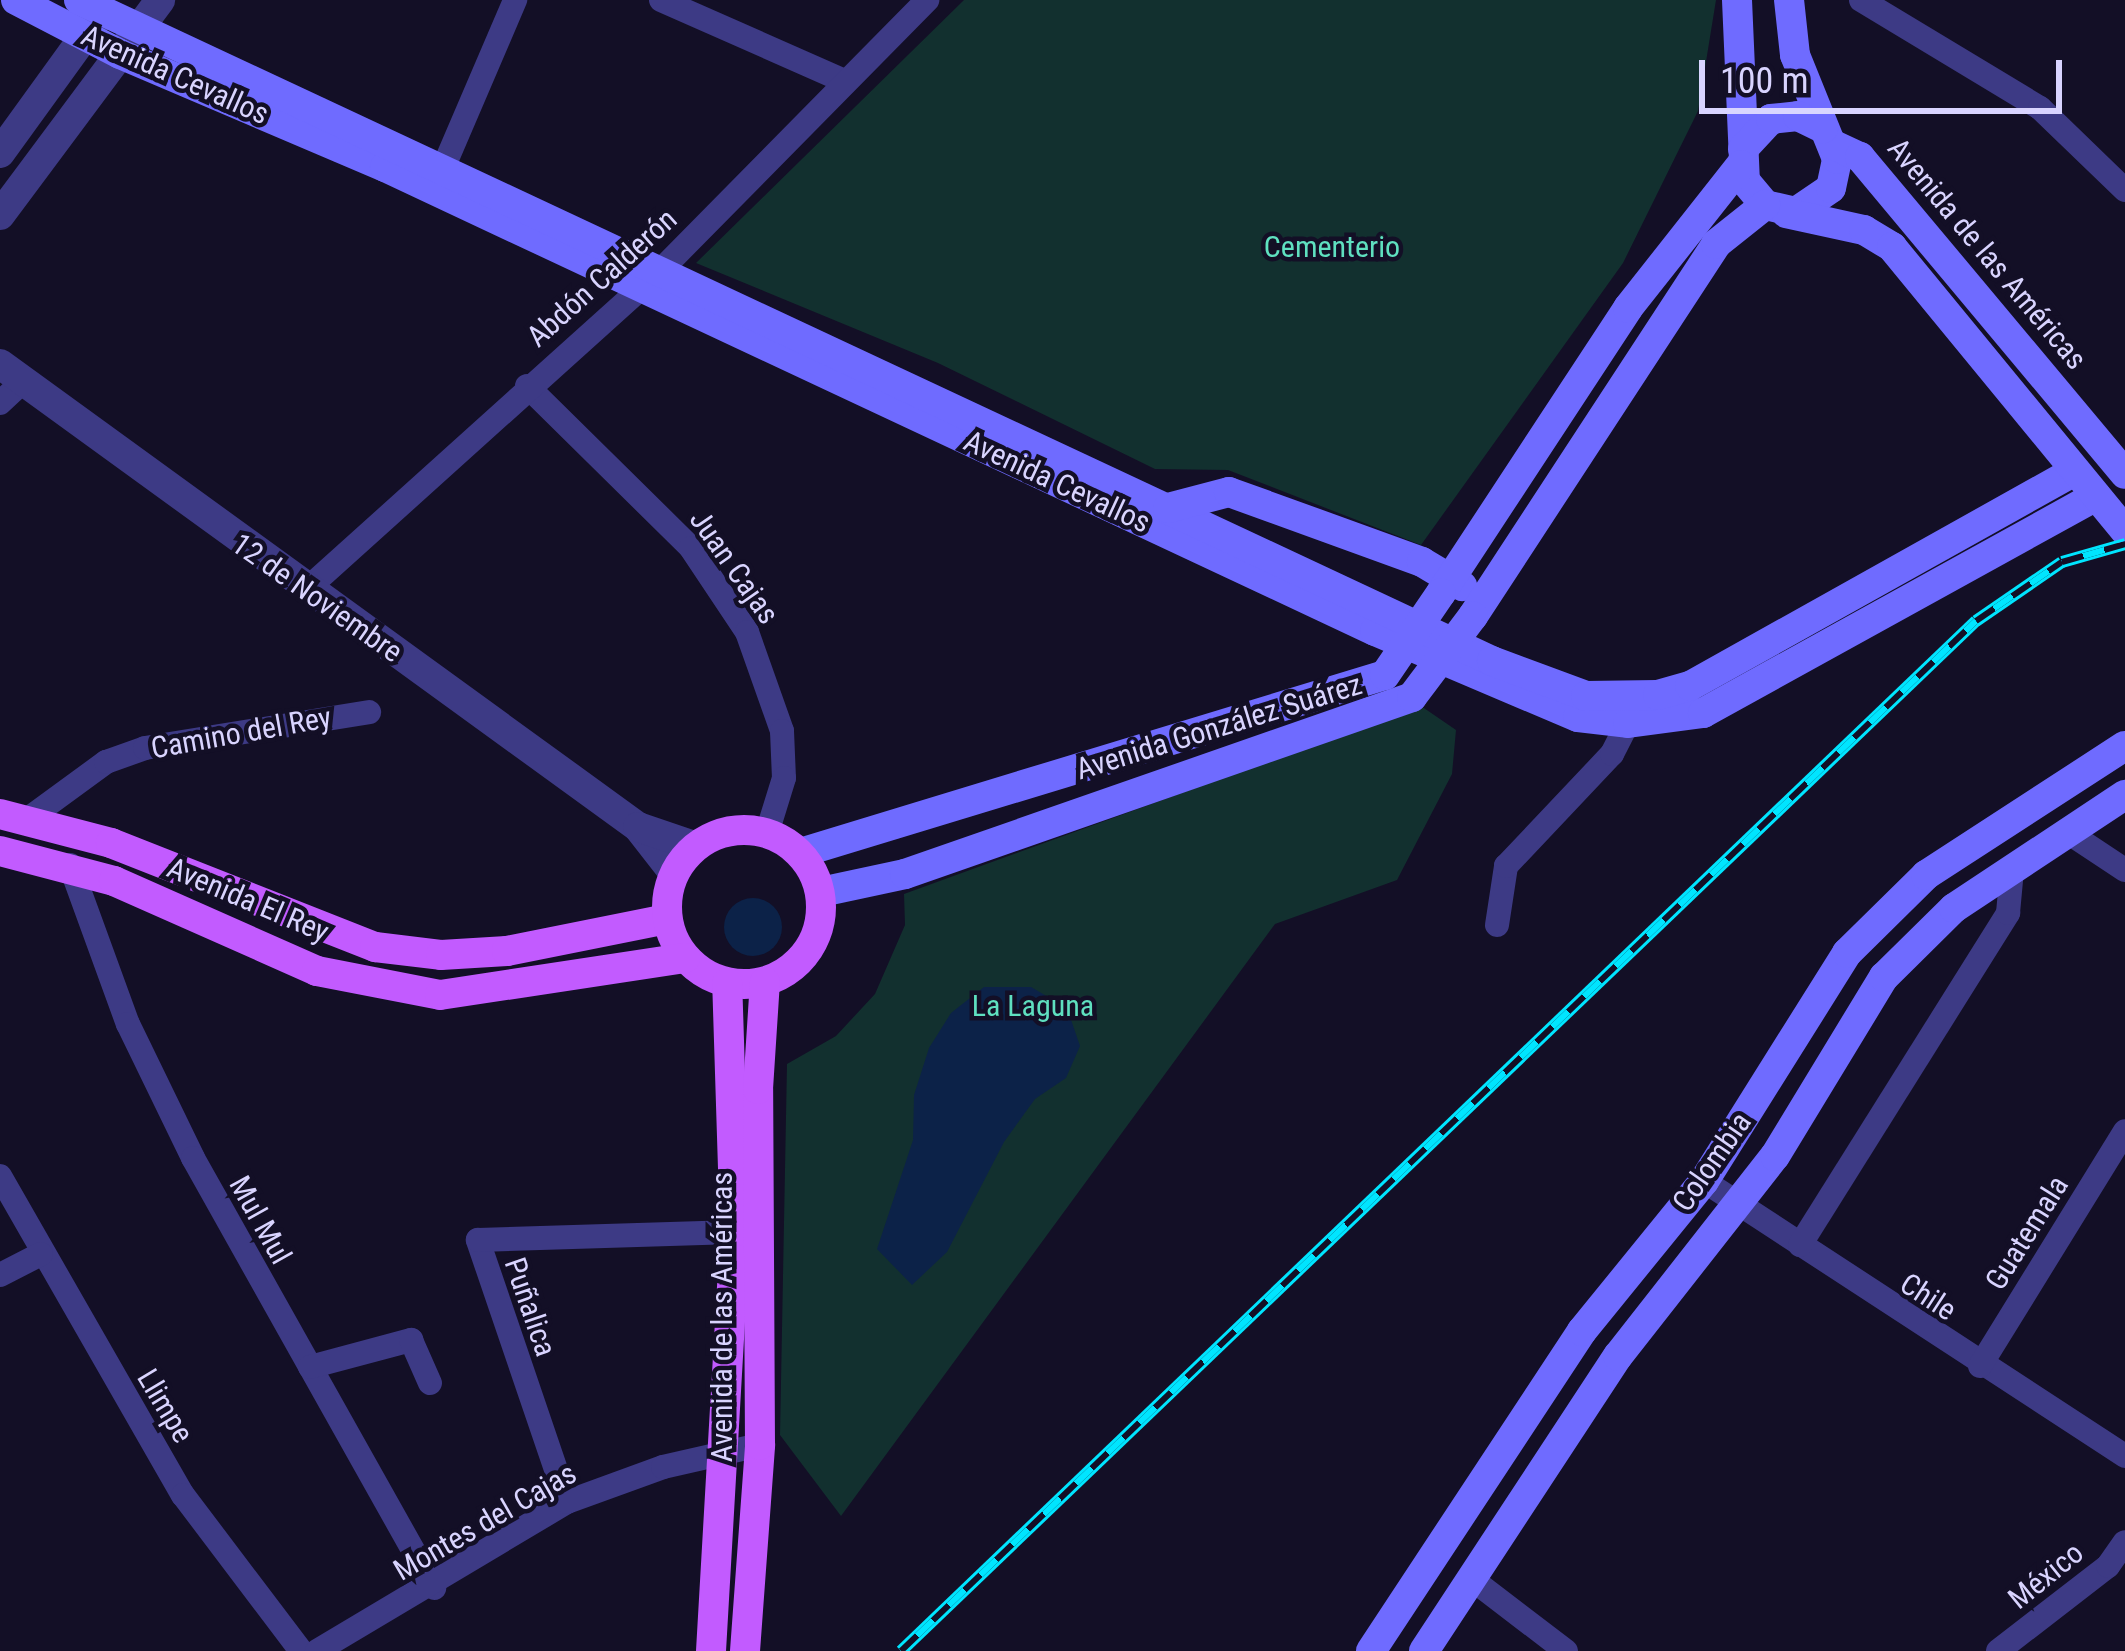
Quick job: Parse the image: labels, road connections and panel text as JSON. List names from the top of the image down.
{
  "streets": {
    "main road": [
      "Avenida Cevallos",
      "Avenida de las Américas",
      "Avenida González Suárez",
      "Avenida El Rey",
      "Colombia"
    ],
    "street": [
      "Abdón Calderón",
      "Juan Cajas",
      "12 de Noviembre",
      "Camino del Rey",
      "Mul Mul",
      "Guatemala",
      "Chile",
      "Puñalica",
      "Llimpe",
      "Montes del Cajas",
      "México"
    ]
  },
  "crossings": [
    ["Avenida Cevallos", "Abdón Calderón"],
    ["Avenida de las Américas", "Juan Cajas"],
    ["Avenida de las Américas", "12 de Noviembre"],
    ["Avenida de las Américas", "Avenida González Suárez"],
    ["Avenida de las Américas", "Avenida El Rey"],
    ["Avenida de las Américas", "Puñalica"],
    ["Avenida de las Américas", "Montes del Cajas"],
    ["Abdón Calderón", "Juan Cajas"],
    ["Abdón Calderón", "12 de Noviembre"],
    ["Juan Cajas", "12 de Noviembre"],
    ["Juan Cajas", "Avenida González Suárez"],
    ["Juan Cajas", "Avenida El Rey"],
    ["12 de Noviembre", "Avenida González Suárez"],
    ["12 de Noviembre", "Avenida El Rey"],
    ["Avenida González Suárez", "Avenida El Rey"],
    ["Camino del Rey", "Avenida El Rey"],
    ["Avenida El Rey", "Mul Mul"],
    ["Colombia", "Chile"],
    ["Mul Mul", "Montes del Cajas"],
    ["Guatemala", "Chile"],
    ["Puñalica", "Montes del Cajas"]
  ],
  "parks": ["Cementerio", "La Laguna"],
  "scale_bar": "100 m"
}
